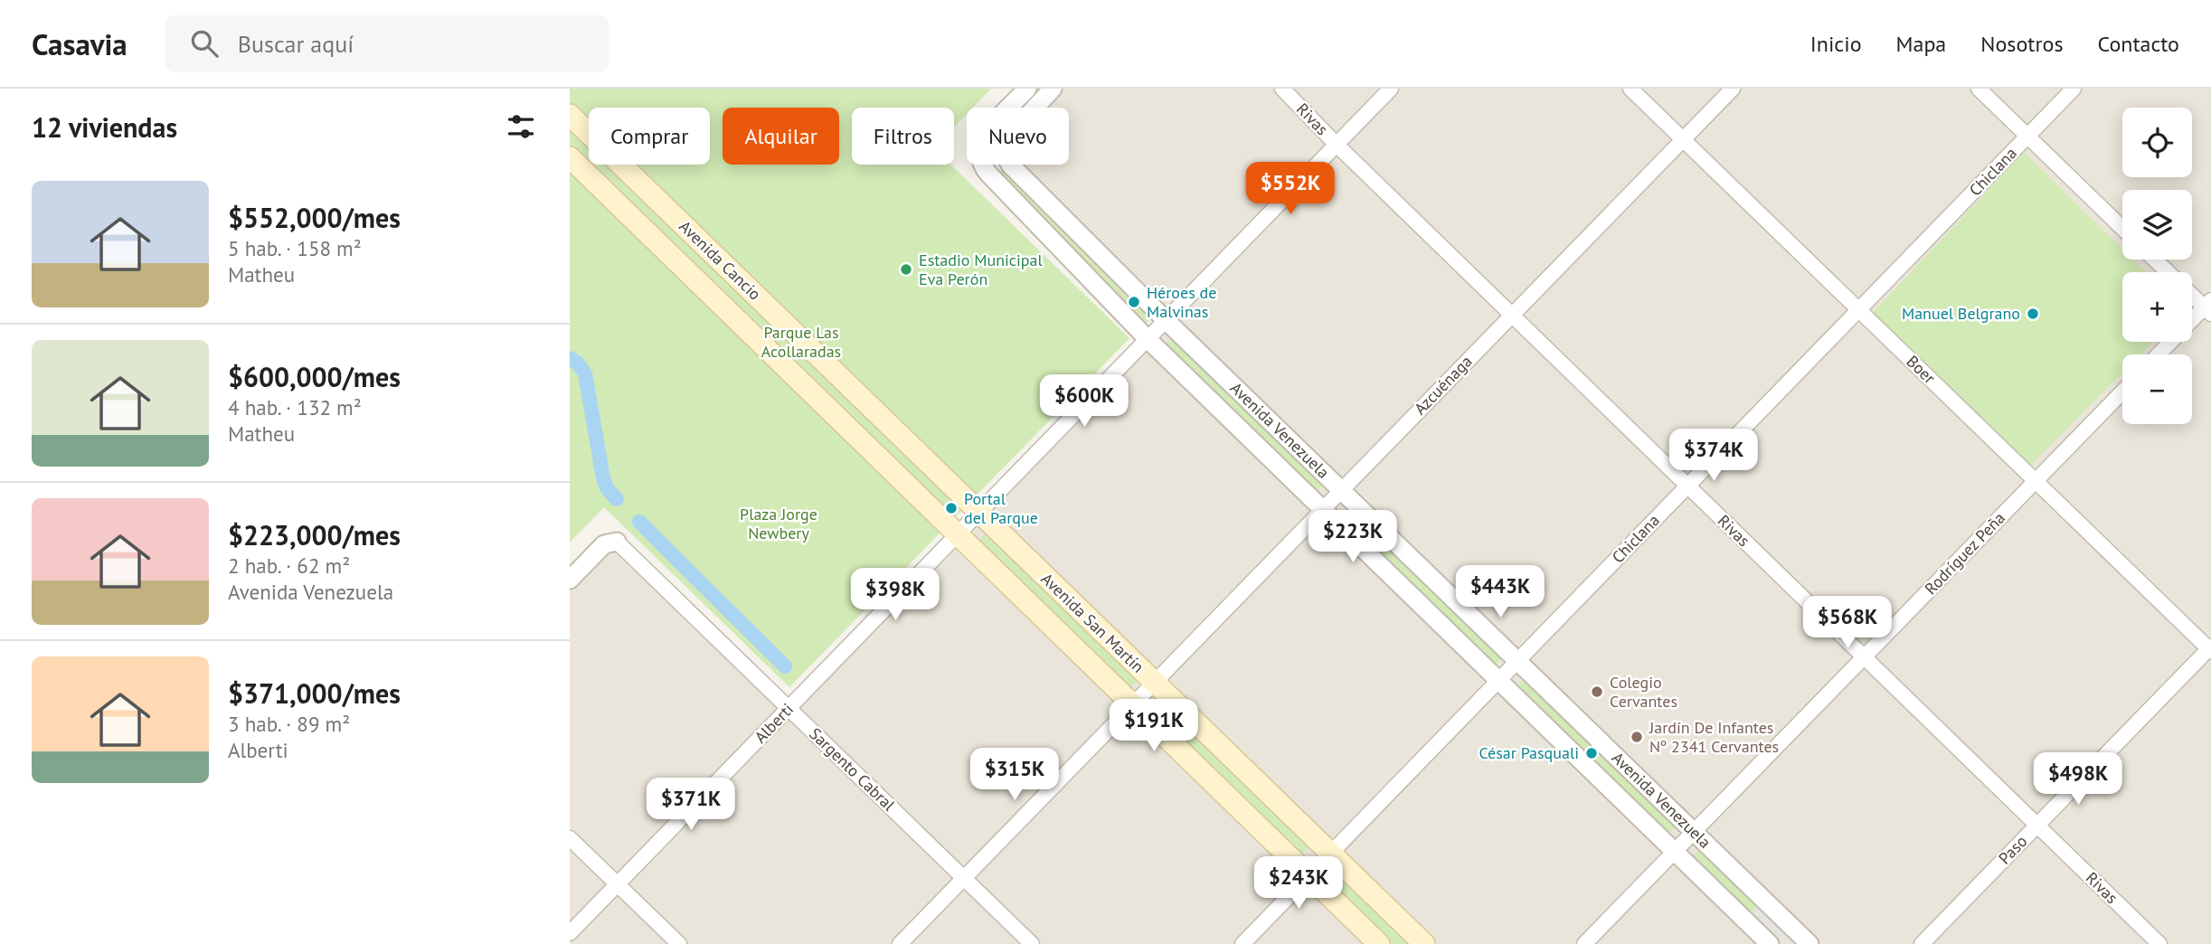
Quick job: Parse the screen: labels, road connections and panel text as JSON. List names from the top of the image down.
{
  "streets": {
    "main road": ["Avenida Cancio", "Avenida San Martín"],
    "street": [
      "Rivas",
      "Chiclana",
      "Boer",
      "Azcuénaga",
      "Avenida Venezuela",
      "Rodríguez Peña",
      "Alberti",
      "Sargento Cabral",
      "Paso"
    ]
  },
  "crossings": [
    ["Rivas", "Chiclana"],
    ["Rivas", "Azcuénaga"],
    ["Rivas", "Rodríguez Peña"],
    ["Rivas", "Alberti"],
    ["Rivas", "Paso"],
    ["Chiclana", "Boer"],
    ["Chiclana", "Avenida Venezuela"],
    ["Chiclana", "Avenida San Martín"],
    ["Avenida Cancio", "Avenida San Martín"],
    ["Avenida Cancio", "Alberti"],
    ["Boer", "Azcuénaga"],
    ["Boer", "Rodríguez Peña"],
    ["Boer", "Paso"],
    ["Azcuénaga", "Avenida Venezuela"],
    ["Azcuénaga", "Avenida San Martín"],
    ["Azcuénaga", "Sargento Cabral"],
    ["Avenida Venezuela", "Rodríguez Peña"],
    ["Avenida Venezuela", "Alberti"],
    ["Avenida San Martín", "Alberti"],
    ["Alberti", "Sargento Cabral"]
  ],
  "parks": ["Parque Las Acollaradas", "Plaza Jorge Newbery"],
  "places": [
    "Estadio Municipal Eva Perón",
    "Héroes de Malvinas",
    "Manuel Belgrano",
    "Portal del Parque",
    "Colegio Cervantes",
    "Jardín De Infantes Nº 2341 Cervantes",
    "César Pasquali"
  ],
  "page": {
    "header": "Casavia",
    "search": "Buscar aquí",
    "nav": [
      "Inicio",
      "Mapa",
      "Nosotros",
      "Contacto"
    ],
    "heading": "12 viviendas",
    "map_buttons": ["+", "−"],
    "chip": [
      "Comprar",
      "Alquilar",
      "Filtros",
      "Nuevo"
    ],
    "price": [
      "$552K",
      "$600K",
      "$374K",
      "$223K",
      "$443K",
      "$398K",
      "$568K",
      "$191K",
      "$315K",
      "$498K",
      "$371K",
      "$243K"
    ],
    "list": [
      {
        "name": "$552,000/mes",
        "note": "5 hab. · 158 m² · Matheu"
      },
      {
        "name": "$600,000/mes",
        "note": "4 hab. · 132 m² · Matheu"
      },
      {
        "name": "$223,000/mes",
        "note": "2 hab. · 62 m² · Avenida Venezuela"
      },
      {
        "name": "$371,000/mes",
        "note": "3 hab. · 89 m² · Alberti"
      }
    ]
  }
}
